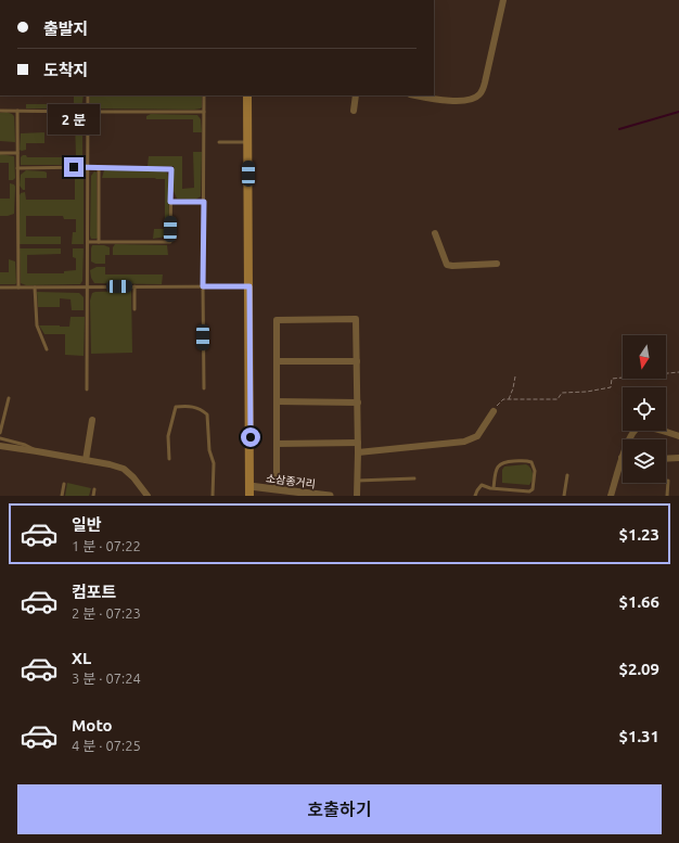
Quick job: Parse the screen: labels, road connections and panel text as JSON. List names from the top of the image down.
{
  "streets": {
    "street": ["소삼종거리"]
  },
  "north": "bottom",
  "page": {
    "banner": ["출발지", "도착지"],
    "bubble": "2 분",
    "list": [
      {
        "name": "일반",
        "note": "1 분 · 07:22",
        "value": "$1.23"
      },
      {
        "name": "컴포트",
        "note": "2 분 · 07:23",
        "value": "$1.66"
      },
      {
        "name": "XL",
        "note": "3 분 · 07:24",
        "value": "$2.09"
      },
      {
        "name": "Moto",
        "note": "4 분 · 07:25",
        "value": "$1.31"
      }
    ],
    "buttons": "호출하기"
  }
}
